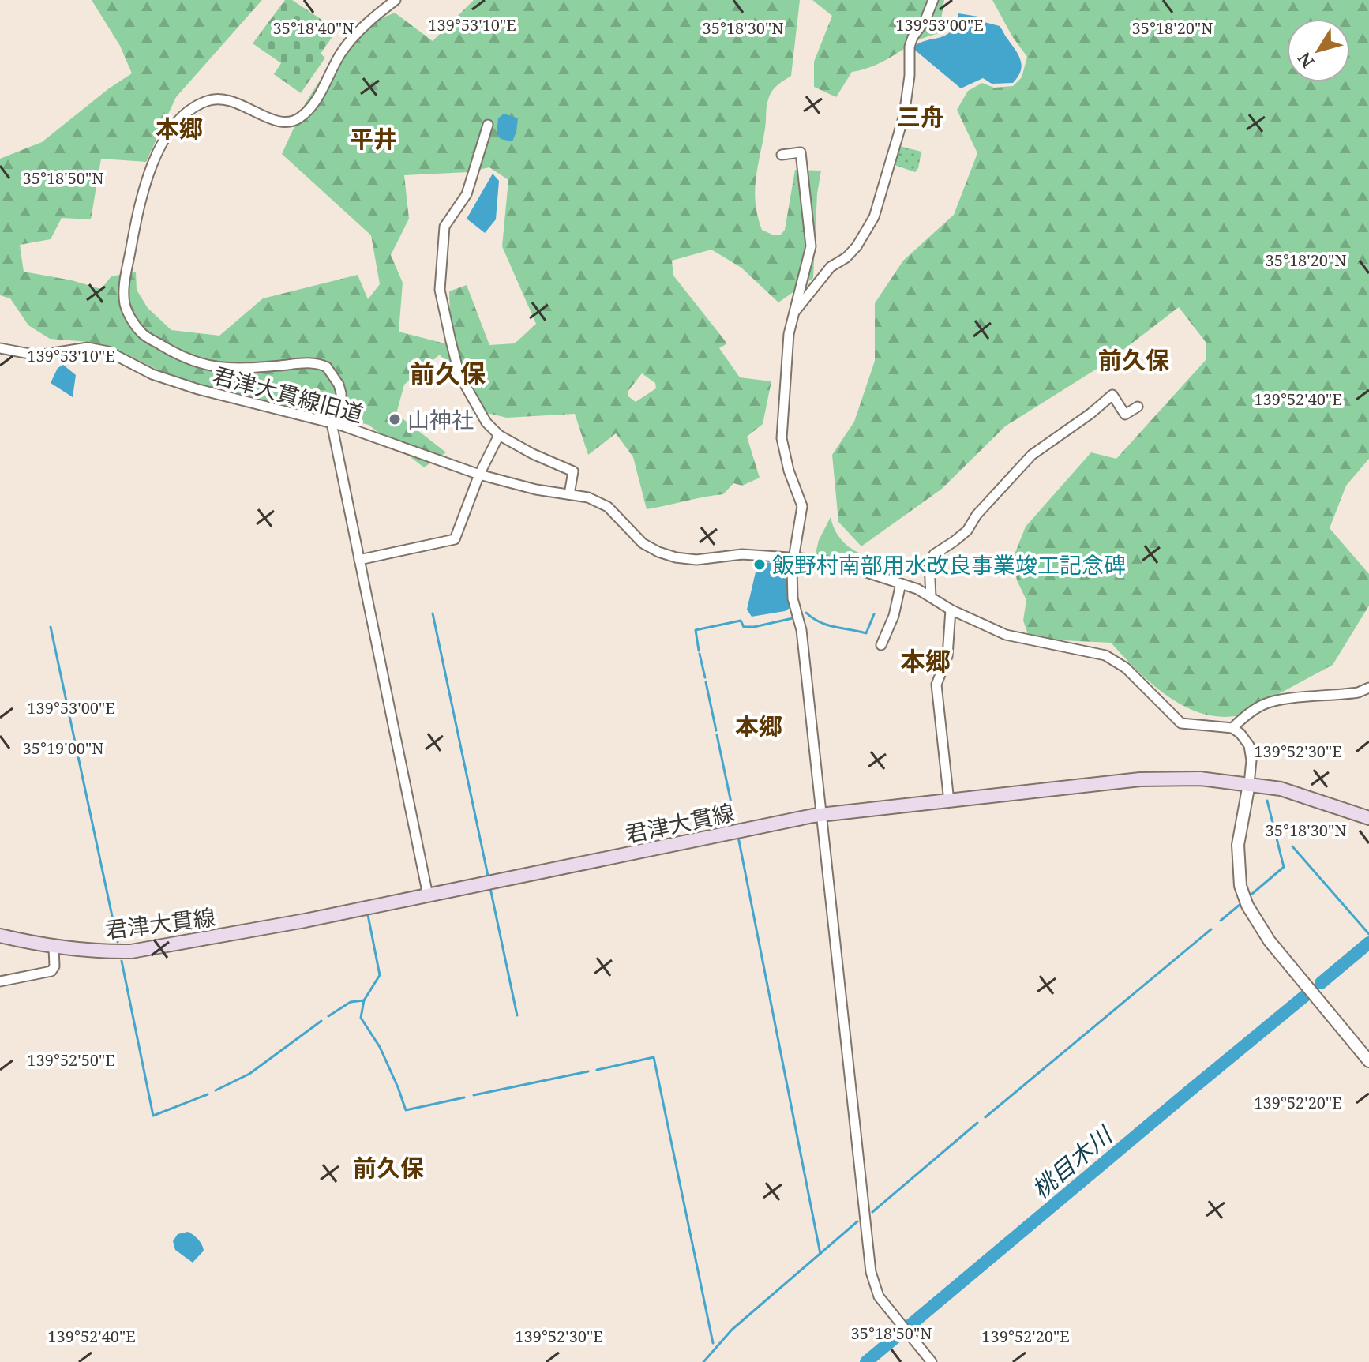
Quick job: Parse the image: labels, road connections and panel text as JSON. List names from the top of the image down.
{
  "streets": {
    "main road": ["君津大貫線"],
    "street": ["君津大貫線旧道"]
  },
  "districts": [
    "三舟",
    "本郷",
    "平井",
    "前久保",
    "前久保",
    "本郷",
    "本郷",
    "前久保"
  ],
  "water": ["桃目木川"],
  "places": ["山神社", "飯野村南部用水改良事業竣工記念碑"],
  "north": "bottom left",
  "coordinates": [
    "139°53'10\"E",
    "139°53'00\"E",
    "35°18'40\"N",
    "35°18'30\"N",
    "35°18'20\"N",
    "35°18'50\"N",
    "139°52'40\"E",
    "35°19'00\"N",
    "139°52'30\"E",
    "139°52'50\"E",
    "139°52'20\"E"
  ]
}
